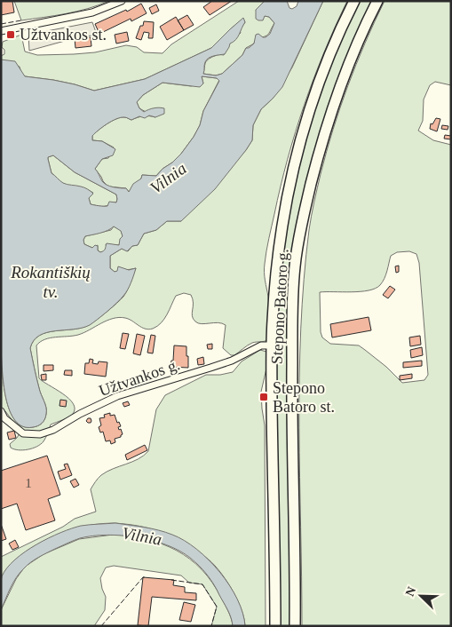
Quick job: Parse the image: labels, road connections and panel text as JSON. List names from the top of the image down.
{
  "streets": {
    "main road": ["Stepono Batoro g."],
    "street": ["Užtvankos g."]
  },
  "crossings": [
    ["Stepono Batoro g.", "Užtvankos g."]
  ],
  "water": ["Vilnia", "Rokantiškių tv."],
  "places": {
    "transit": ["Užtvankos st.", "Stepono Batoro st."]
  },
  "house_numbers": ["1"],
  "north": "top left"
}
